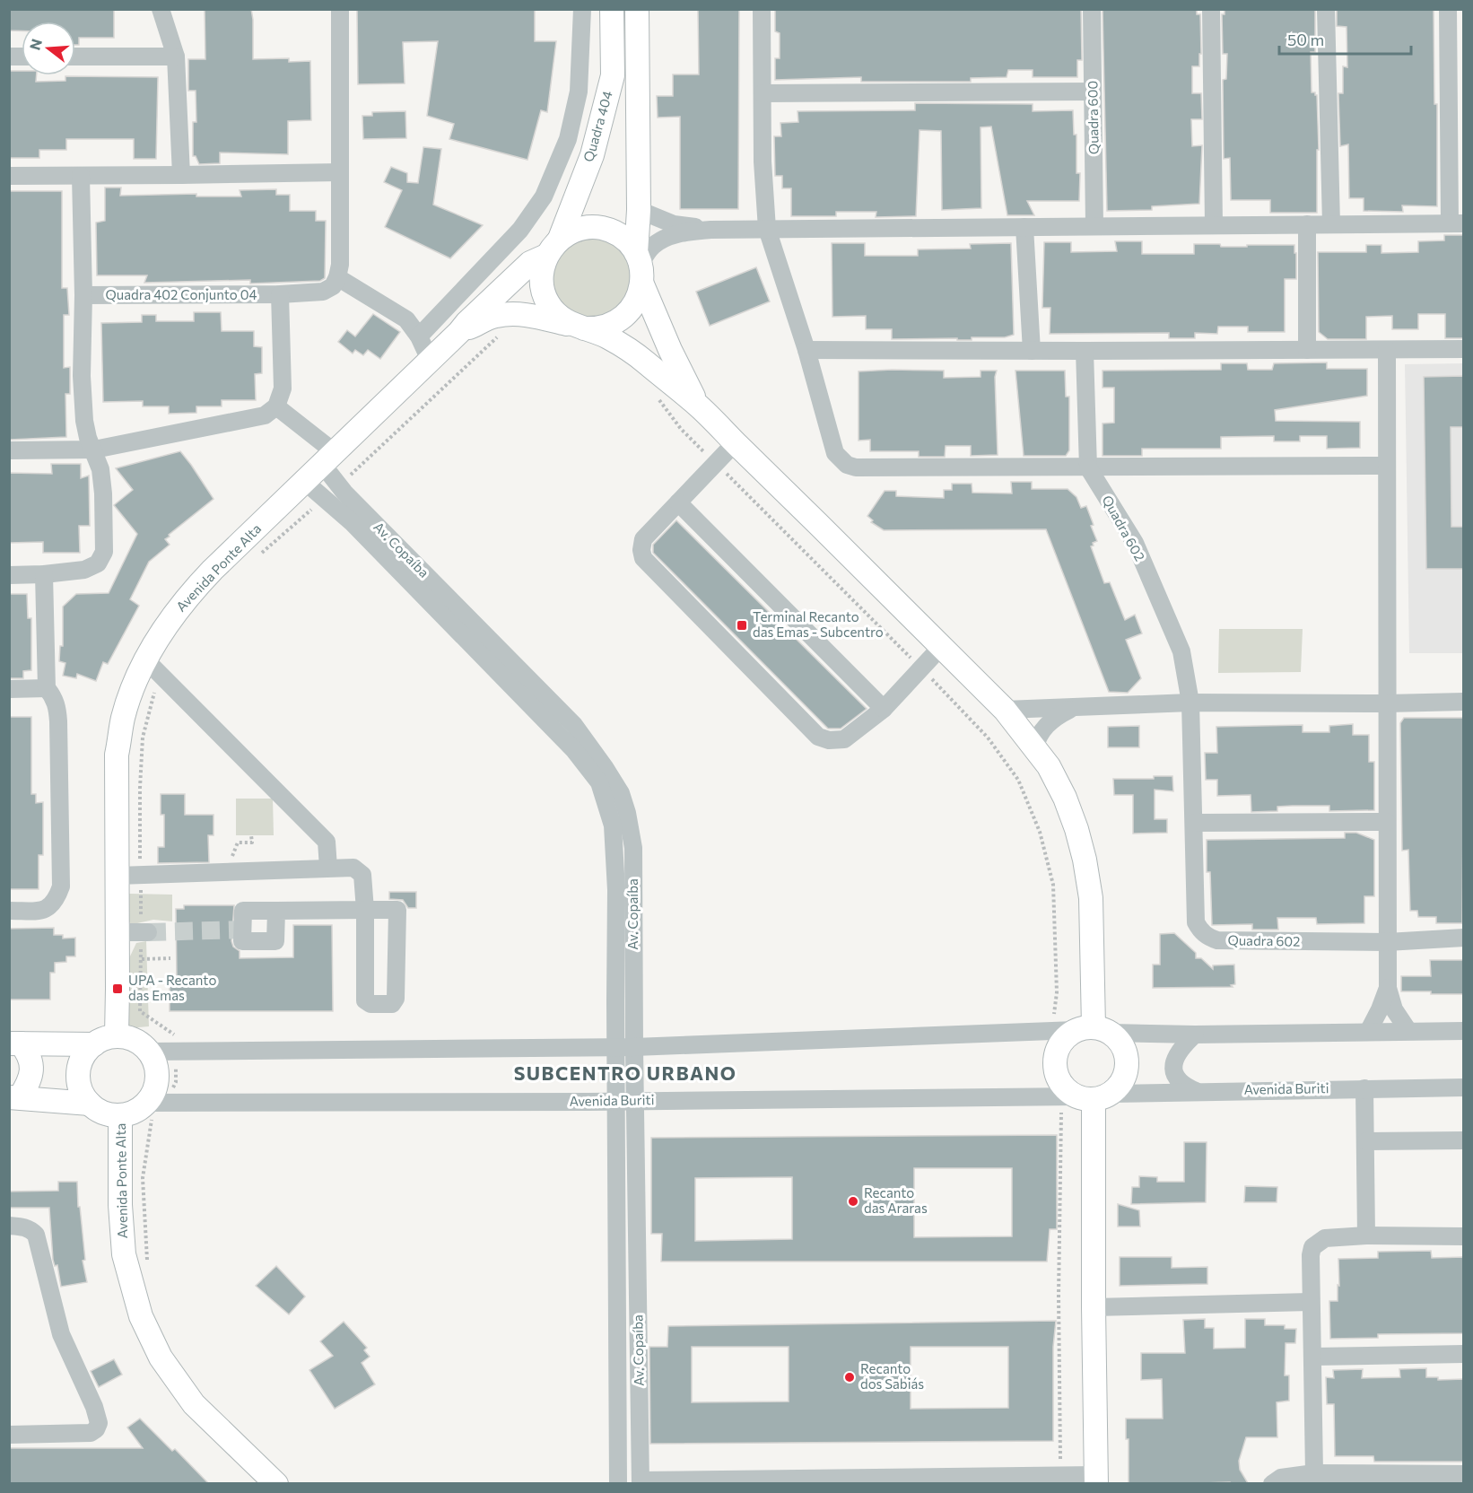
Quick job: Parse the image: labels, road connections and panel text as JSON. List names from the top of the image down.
{
  "streets": {
    "main road": ["Quadra 404", "Avenida Ponte Alta", "Avenida Buriti"],
    "street": [
      "Quadra 600",
      "Quadra 402 Conjunto 04",
      "Quadra 602",
      "Av. Copaíba"
    ]
  },
  "crossings": [
    ["Quadra 404", "Avenida Ponte Alta"],
    ["Av. Copaíba", "Avenida Ponte Alta"],
    ["Av. Copaíba", "Avenida Buriti"],
    ["Avenida Ponte Alta", "Avenida Buriti"]
  ],
  "districts": ["SUBCENTRO URBANO"],
  "places": {
    "transit": ["Terminal Recanto das Emas - Subcentro", "UPA - Recanto das Emas"],
    "other": ["Recanto das Araras", "Recanto dos Sabiás"]
  },
  "scale_bar": "50 m",
  "north": "left"
}
